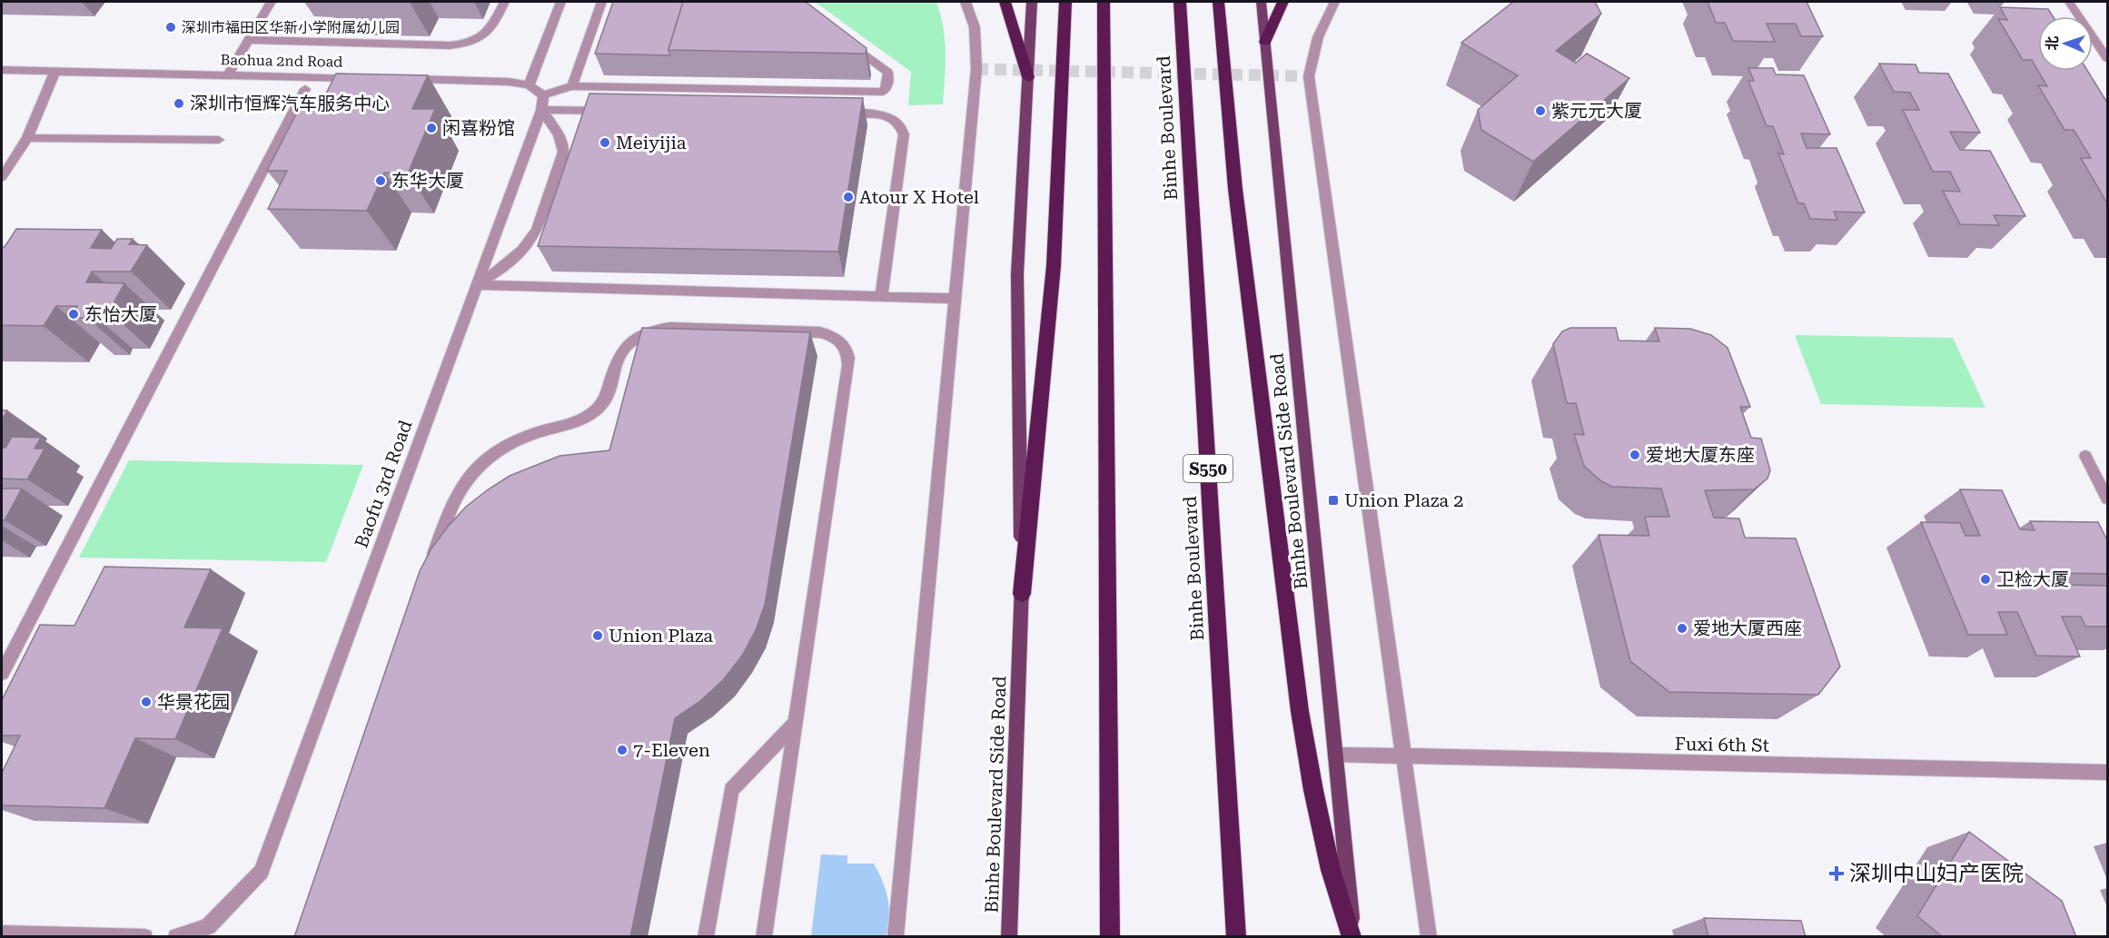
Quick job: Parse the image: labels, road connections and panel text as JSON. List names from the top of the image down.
{
  "streets": {
    "highway": ["Binhe Boulevard", "S550"],
    "main road": ["Binhe Boulevard Side Road"],
    "street": ["Baohua 2nd Road", "Baofu 3rd Road", "Fuxi 6th St"]
  },
  "crossings": [
    ["Binhe Boulevard Side Road", "Fuxi 6th St"]
  ],
  "places": {
    "other": [
      "深圳市福田区华新小学附属幼儿园",
      "深圳市恒辉汽车服务中心",
      "紫元元大厦",
      "闲喜粉馆",
      "Meiyijia",
      "东华大厦",
      "Atour X Hotel",
      "东怡大厦",
      "爱地大厦东座",
      "卫检大厦",
      "爱地大厦西座",
      "Union Plaza",
      "华景花园",
      "7-Eleven"
    ],
    "transit": ["Union Plaza 2"],
    "health": ["深圳中山妇产医院"]
  },
  "north": "left"
}
